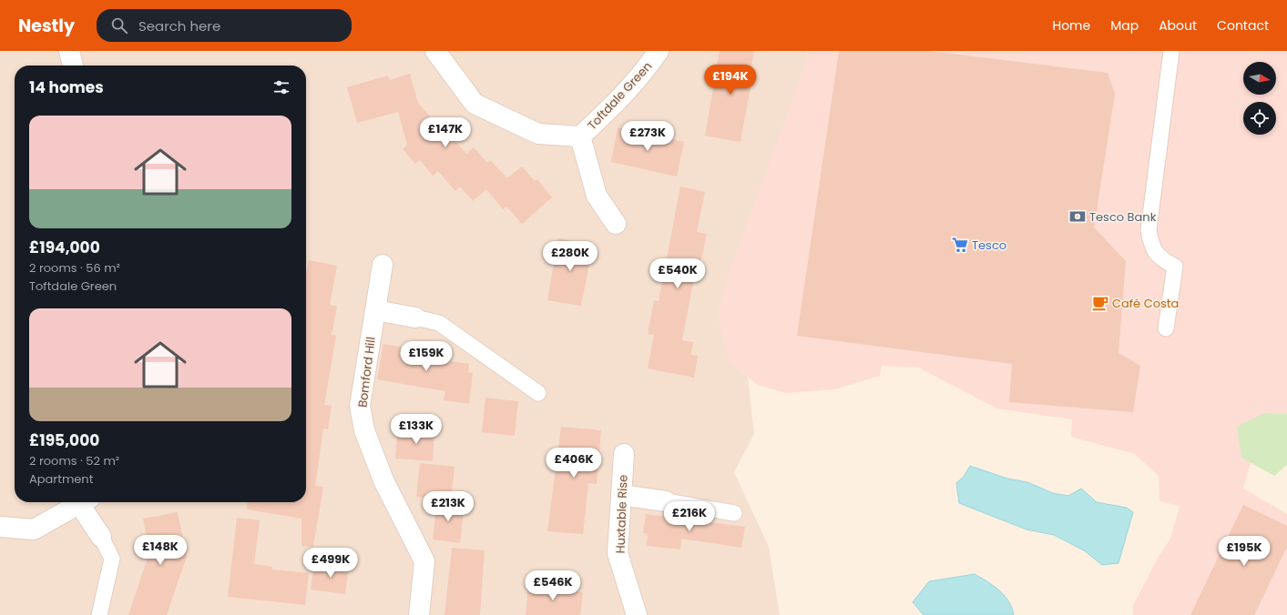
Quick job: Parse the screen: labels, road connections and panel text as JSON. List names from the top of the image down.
{
  "streets": {
    "street": ["Toftdale Green", "Bomford Hill", "Huxtable Rise"]
  },
  "places": {
    "bank": ["Tesco Bank"],
    "supermarket": ["Tesco"],
    "cafe": ["Café Costa"]
  },
  "north": "right",
  "page": {
    "header": "Nestly",
    "search": "Search here",
    "nav": [
      "Home",
      "Map",
      "About",
      "Contact"
    ],
    "price": [
      "£194K",
      "£147K",
      "£273K",
      "£280K",
      "£540K",
      "£159K",
      "£133K",
      "£406K",
      "£213K",
      "£216K",
      "£148K",
      "£195K",
      "£499K",
      "£546K"
    ],
    "heading": "14 homes",
    "list": [
      {
        "name": "£194,000",
        "note": "2 rooms · 56 m² · Toftdale Green"
      },
      {
        "name": "£195,000",
        "note": "2 rooms · 52 m² · Apartment"
      }
    ]
  }
}
